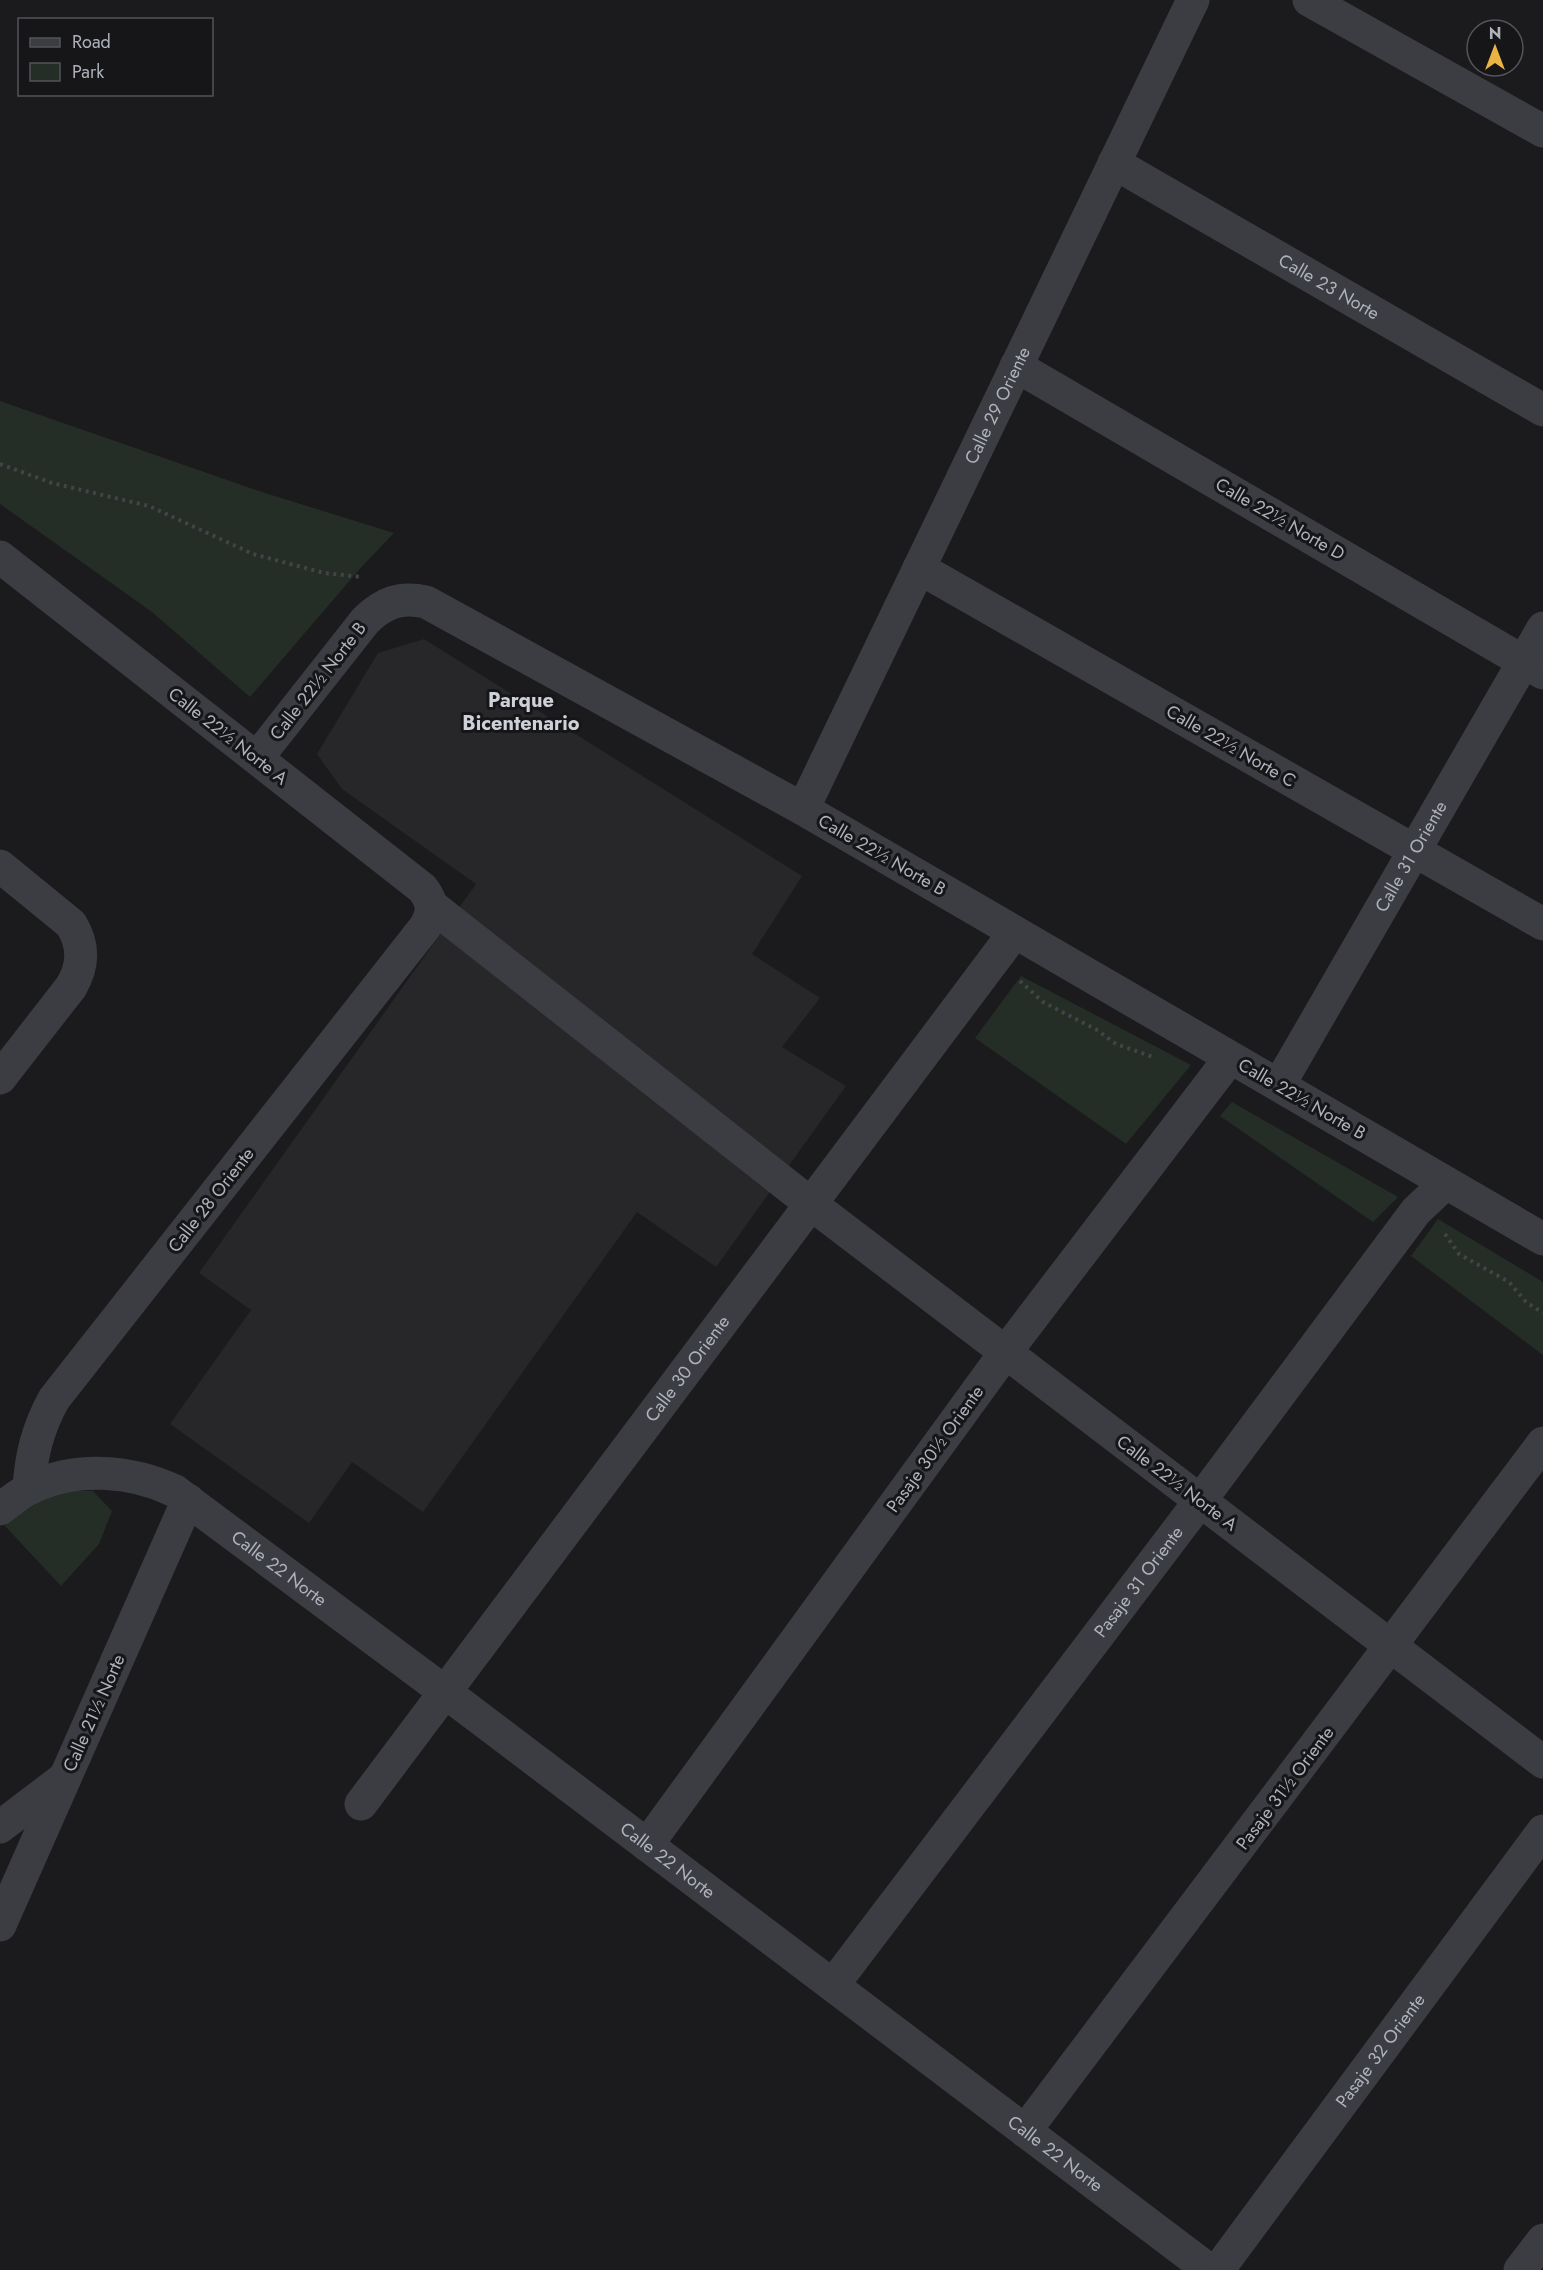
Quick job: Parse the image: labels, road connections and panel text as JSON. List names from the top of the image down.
{
  "streets": {
    "street": [
      "Calle 23 Norte",
      "Calle 29 Oriente",
      "Calle 22½ Norte D",
      "Calle 22½ Norte B",
      "Calle 22½ Norte A",
      "Calle 22½ Norte C",
      "Calle 31 Oriente",
      "Calle 28 Oriente",
      "Calle 30 Oriente",
      "Pasaje 30½ Oriente",
      "Calle 22 Norte",
      "Pasaje 31 Oriente",
      "Calle 21½ Norte",
      "Pasaje 31½ Oriente",
      "Pasaje 32 Oriente"
    ]
  },
  "crossings": [
    ["Calle 23 Norte", "Calle 29 Oriente"],
    ["Calle 29 Oriente", "Calle 22½ Norte D"],
    ["Calle 29 Oriente", "Calle 22½ Norte B"],
    ["Calle 29 Oriente", "Calle 22½ Norte C"],
    ["Calle 22½ Norte D", "Calle 31 Oriente"],
    ["Calle 22½ Norte B", "Calle 22½ Norte A"],
    ["Calle 22½ Norte B", "Calle 31 Oriente"],
    ["Calle 22½ Norte B", "Calle 30 Oriente"],
    ["Calle 22½ Norte B", "Pasaje 30½ Oriente"],
    ["Calle 22½ Norte B", "Pasaje 31 Oriente"],
    ["Calle 22½ Norte A", "Calle 28 Oriente"],
    ["Calle 22½ Norte A", "Calle 30 Oriente"],
    ["Calle 22½ Norte A", "Pasaje 30½ Oriente"],
    ["Calle 22½ Norte A", "Pasaje 31 Oriente"],
    ["Calle 22½ Norte A", "Pasaje 31½ Oriente"],
    ["Calle 22½ Norte C", "Calle 31 Oriente"],
    ["Calle 28 Oriente", "Calle 22 Norte"],
    ["Calle 30 Oriente", "Calle 22 Norte"],
    ["Pasaje 30½ Oriente", "Calle 22 Norte"],
    ["Calle 22 Norte", "Pasaje 31 Oriente"],
    ["Calle 22 Norte", "Calle 21½ Norte"],
    ["Calle 22 Norte", "Pasaje 31½ Oriente"]
  ],
  "districts": ["Parque Bicentenario"],
  "legend": ["Road", "Park"],
  "north": "top"
}
